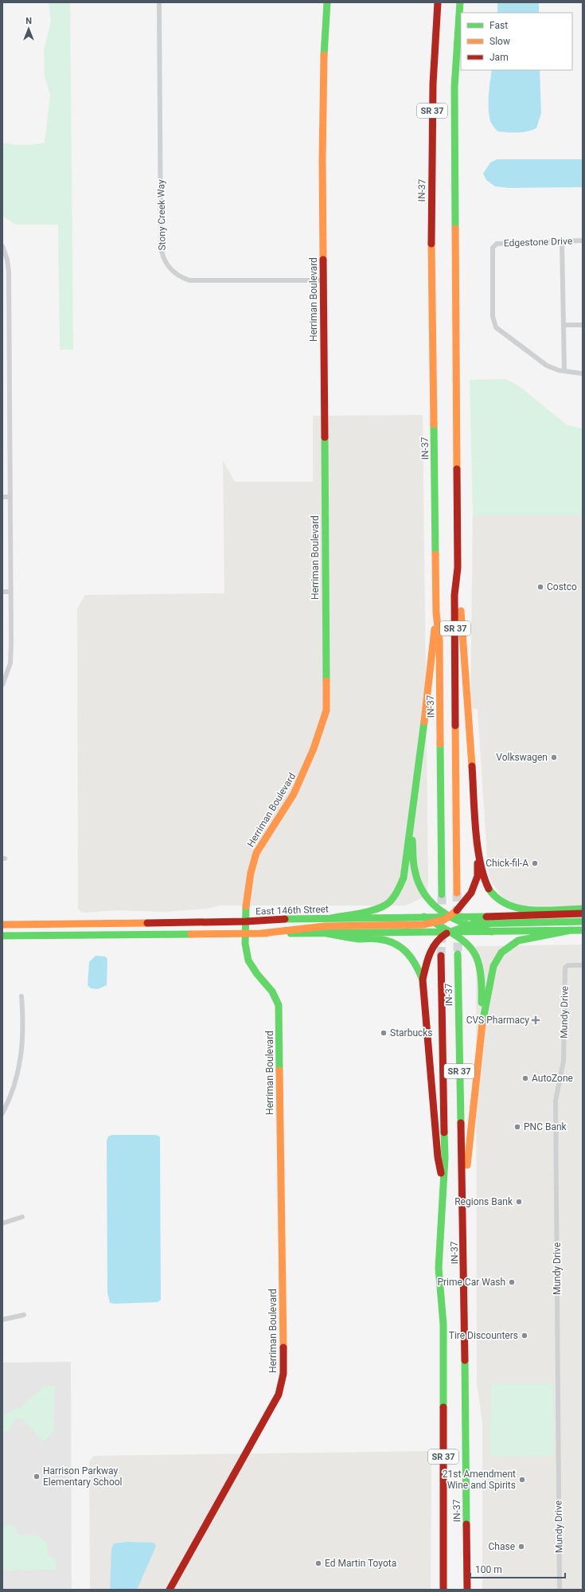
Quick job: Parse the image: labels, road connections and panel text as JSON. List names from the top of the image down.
{
  "streets": {
    "main road": [
      "SR 37",
      "IN-37",
      "Herriman Boulevard",
      "East 146th Street"
    ],
    "street": ["Stony Creek Way", "Edgestone Drive", "Mundy Drive"]
  },
  "crossings": [
    ["Stony Creek Way", "Herriman Boulevard"],
    ["Herriman Boulevard", "East 146th Street"]
  ],
  "places": {
    "other": [
      "Costco",
      "Volkswagen",
      "Chick-fil-A",
      "Starbucks",
      "AutoZone",
      "PNC Bank",
      "Regions Bank",
      "Prime Car Wash",
      "Tire Discounters",
      "Harrison Parkway Elementary School",
      "21st Amendment Wine and Spirits",
      "Chase",
      "Ed Martin Toyota"
    ],
    "health": ["CVS Pharmacy"]
  },
  "legend": ["Fast", "Slow", "Jam"],
  "scale_bar": "100 m",
  "north": "top"
}
